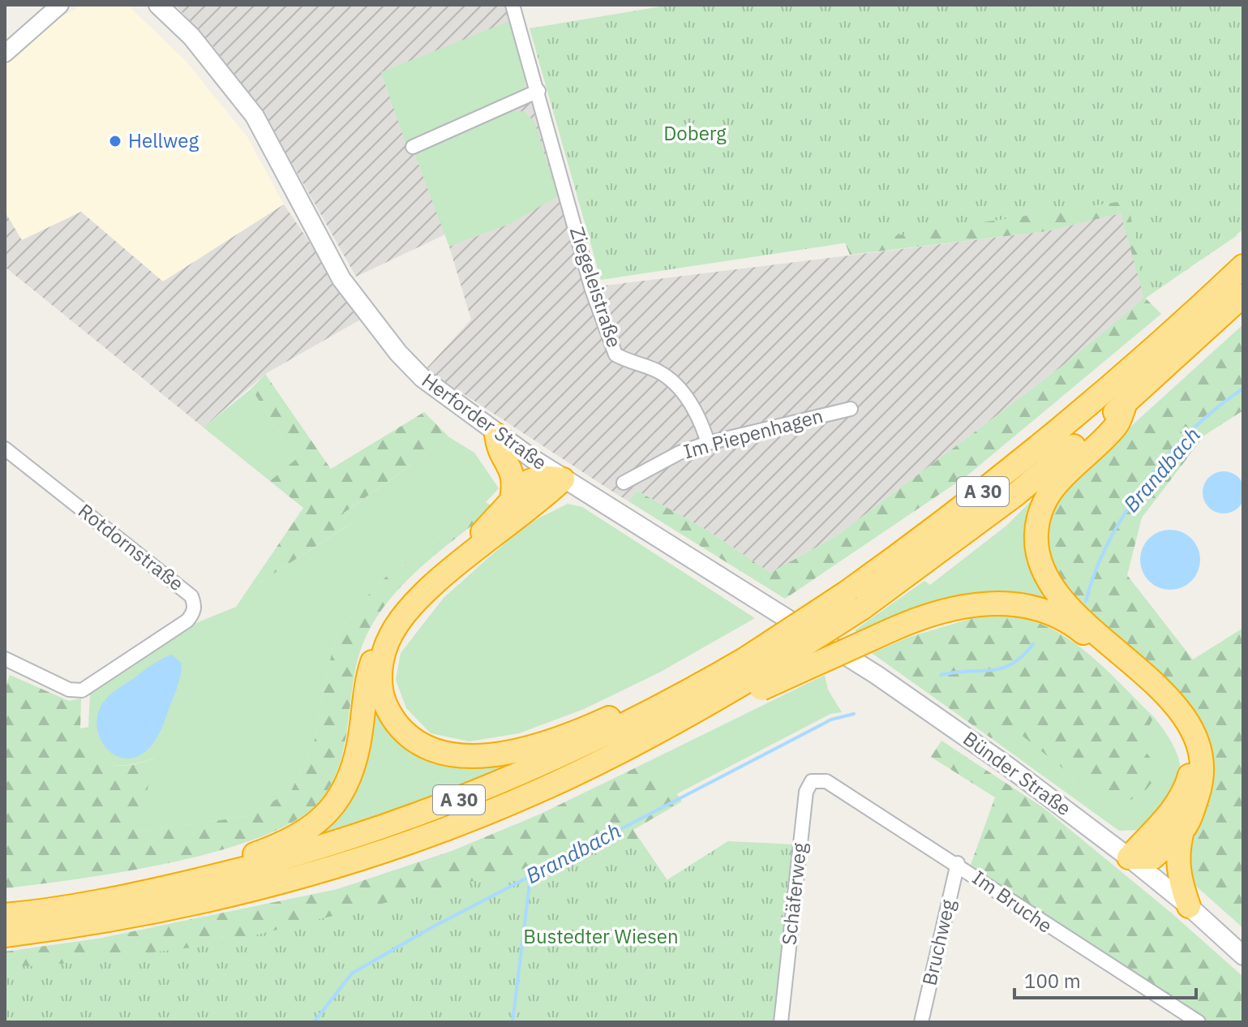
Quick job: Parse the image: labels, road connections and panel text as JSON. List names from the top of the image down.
{
  "streets": {
    "highway": ["A 30"],
    "main road": ["Herforder Straße", "Bünder Straße"],
    "street": [
      "Ziegeleistraße",
      "Im Piepenhagen",
      "Rotdornstraße",
      "Schäferweg",
      "Im Bruche",
      "Bruchweg"
    ]
  },
  "crossings": [
    ["Ziegeleistraße", "Im Piepenhagen"],
    ["Herforder Straße", "Bünder Straße"],
    ["Schäferweg", "Im Bruche"],
    ["Im Bruche", "Bruchweg"]
  ],
  "water": ["Brandbach"],
  "parks": ["Doberg", "Bustedter Wiesen"],
  "places": ["Hellweg"],
  "scale_bar": "100 m"
}
